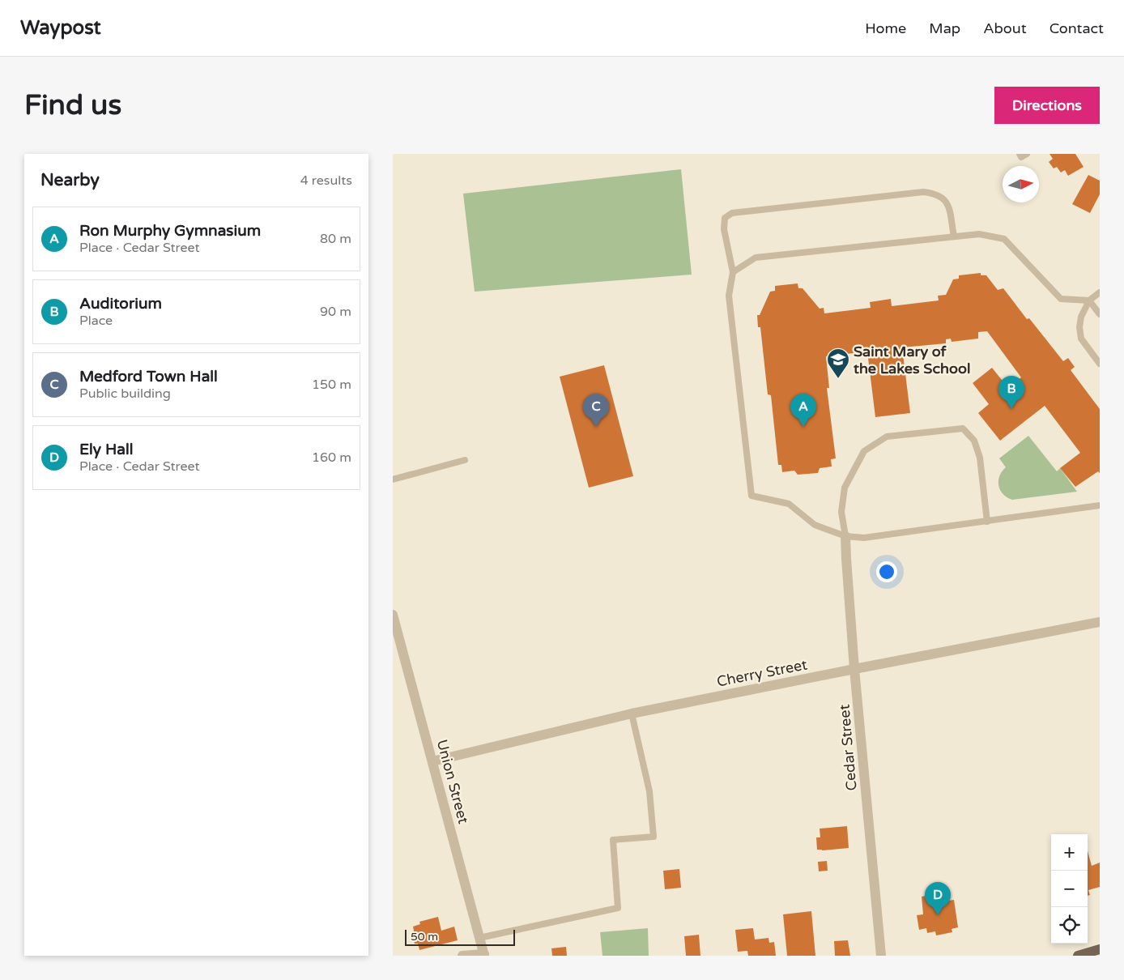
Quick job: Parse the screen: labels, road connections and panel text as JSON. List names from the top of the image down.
{
  "streets": {
    "street": ["Cherry Street", "Cedar Street", "Union Street"]
  },
  "crossings": [
    ["Cherry Street", "Cedar Street"],
    ["Cherry Street", "Union Street"]
  ],
  "places": {
    "school or university": ["Saint Mary of the Lakes School"]
  },
  "scale_bar": "50 m",
  "north": "right",
  "page": {
    "header": "Waypost",
    "nav": [
      "Home",
      "Map",
      "About",
      "Contact"
    ],
    "buttons": "Directions",
    "title": "Find us",
    "heading": ["Nearby", "4 results"],
    "list": [
      {
        "mark": "A",
        "name": "Ron Murphy Gymnasium",
        "note": "Place · Cedar Street",
        "value": "80 m"
      },
      {
        "mark": "B",
        "name": "Auditorium",
        "note": "Place",
        "value": "90 m"
      },
      {
        "mark": "C",
        "name": "Medford Town Hall",
        "note": "Public building",
        "value": "150 m"
      },
      {
        "mark": "D",
        "name": "Ely Hall",
        "note": "Place · Cedar Street",
        "value": "160 m"
      }
    ],
    "pins": [
      "B",
      "A",
      "C",
      "D"
    ],
    "map_buttons": ["+", "−"],
    "scale": "50 m"
  }
}
